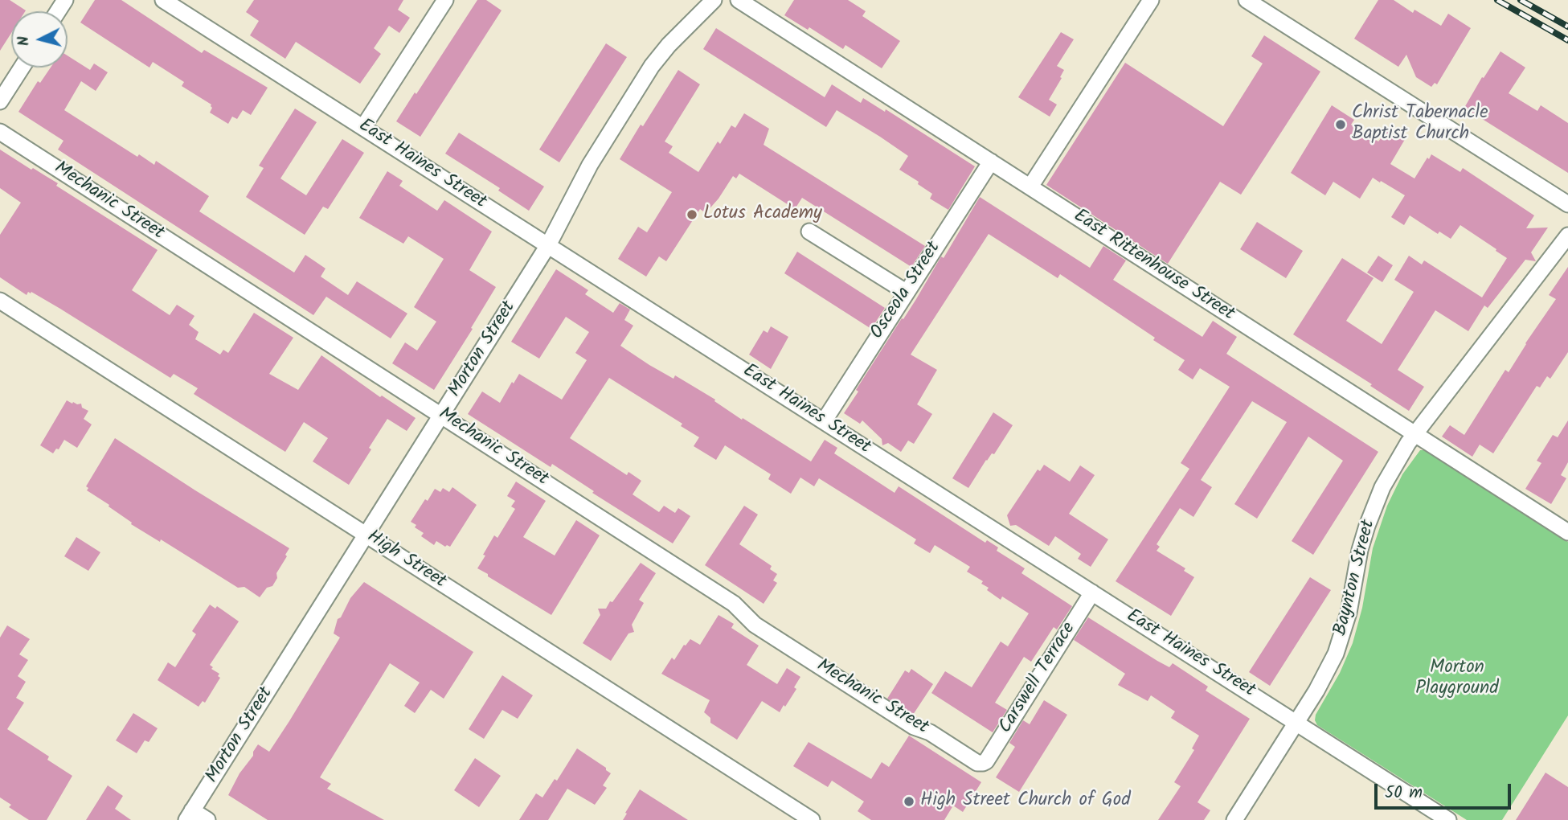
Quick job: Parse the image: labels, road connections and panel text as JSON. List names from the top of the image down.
{
  "streets": {
    "street": [
      "East Haines Street",
      "Mechanic Street",
      "East Rittenhouse Street",
      "Osceola Street",
      "Morton Street",
      "High Street",
      "Baynton Street",
      "Carswell Terrace"
    ]
  },
  "crossings": [
    ["East Haines Street", "Osceola Street"],
    ["East Haines Street", "Morton Street"],
    ["East Haines Street", "Baynton Street"],
    ["East Haines Street", "Carswell Terrace"],
    ["Mechanic Street", "Morton Street"],
    ["Mechanic Street", "Carswell Terrace"],
    ["East Rittenhouse Street", "Osceola Street"],
    ["East Rittenhouse Street", "Baynton Street"],
    ["Morton Street", "High Street"]
  ],
  "parks": ["Morton Playground"],
  "places": ["Christ Tabernacle Baptist Church", "Lotus Academy", "High Street Church of God"],
  "scale_bar": "50 m",
  "north": "left"
}
